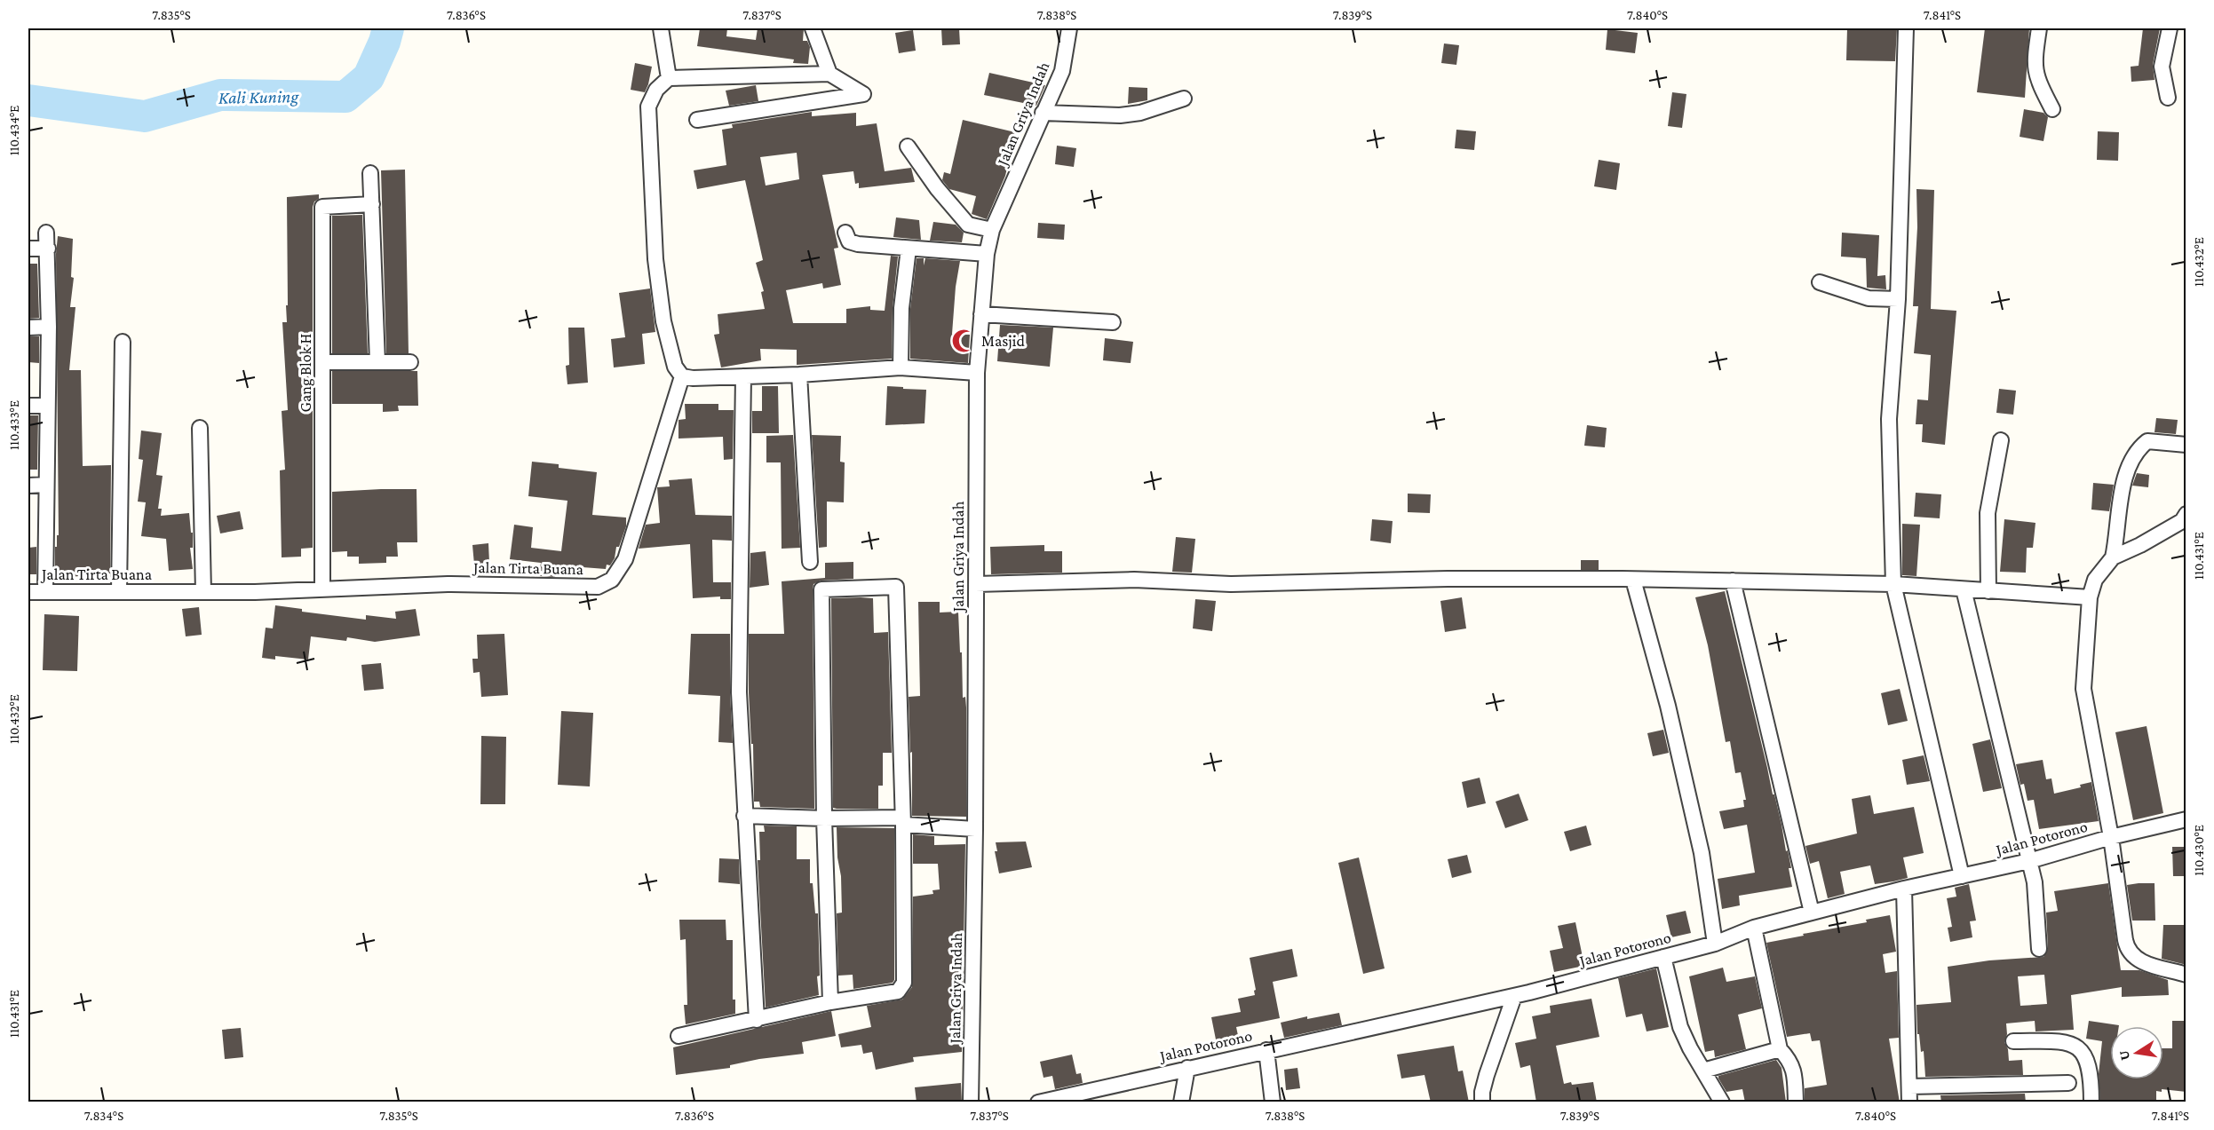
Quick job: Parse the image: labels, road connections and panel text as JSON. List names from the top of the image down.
{
  "streets": {
    "street": [
      "Jalan Griya Indah",
      "Gang Blok H",
      "Jalan Tirta Buana",
      "Jalan Potorono"
    ]
  },
  "crossings": [
    ["Gang Blok H", "Jalan Tirta Buana"]
  ],
  "water": ["Kali Kuning"],
  "places": {
    "mosque": ["Masjid"]
  },
  "north": "left",
  "coordinates": [
    "7.835°S",
    "7.836°S",
    "7.837°S",
    "7.838°S",
    "7.839°S",
    "7.840°S",
    "7.841°S",
    "110.434°E",
    "110.432°E",
    "110.433°E",
    "110.431°E",
    "110.430°E",
    "7.834°S"
  ]
}
